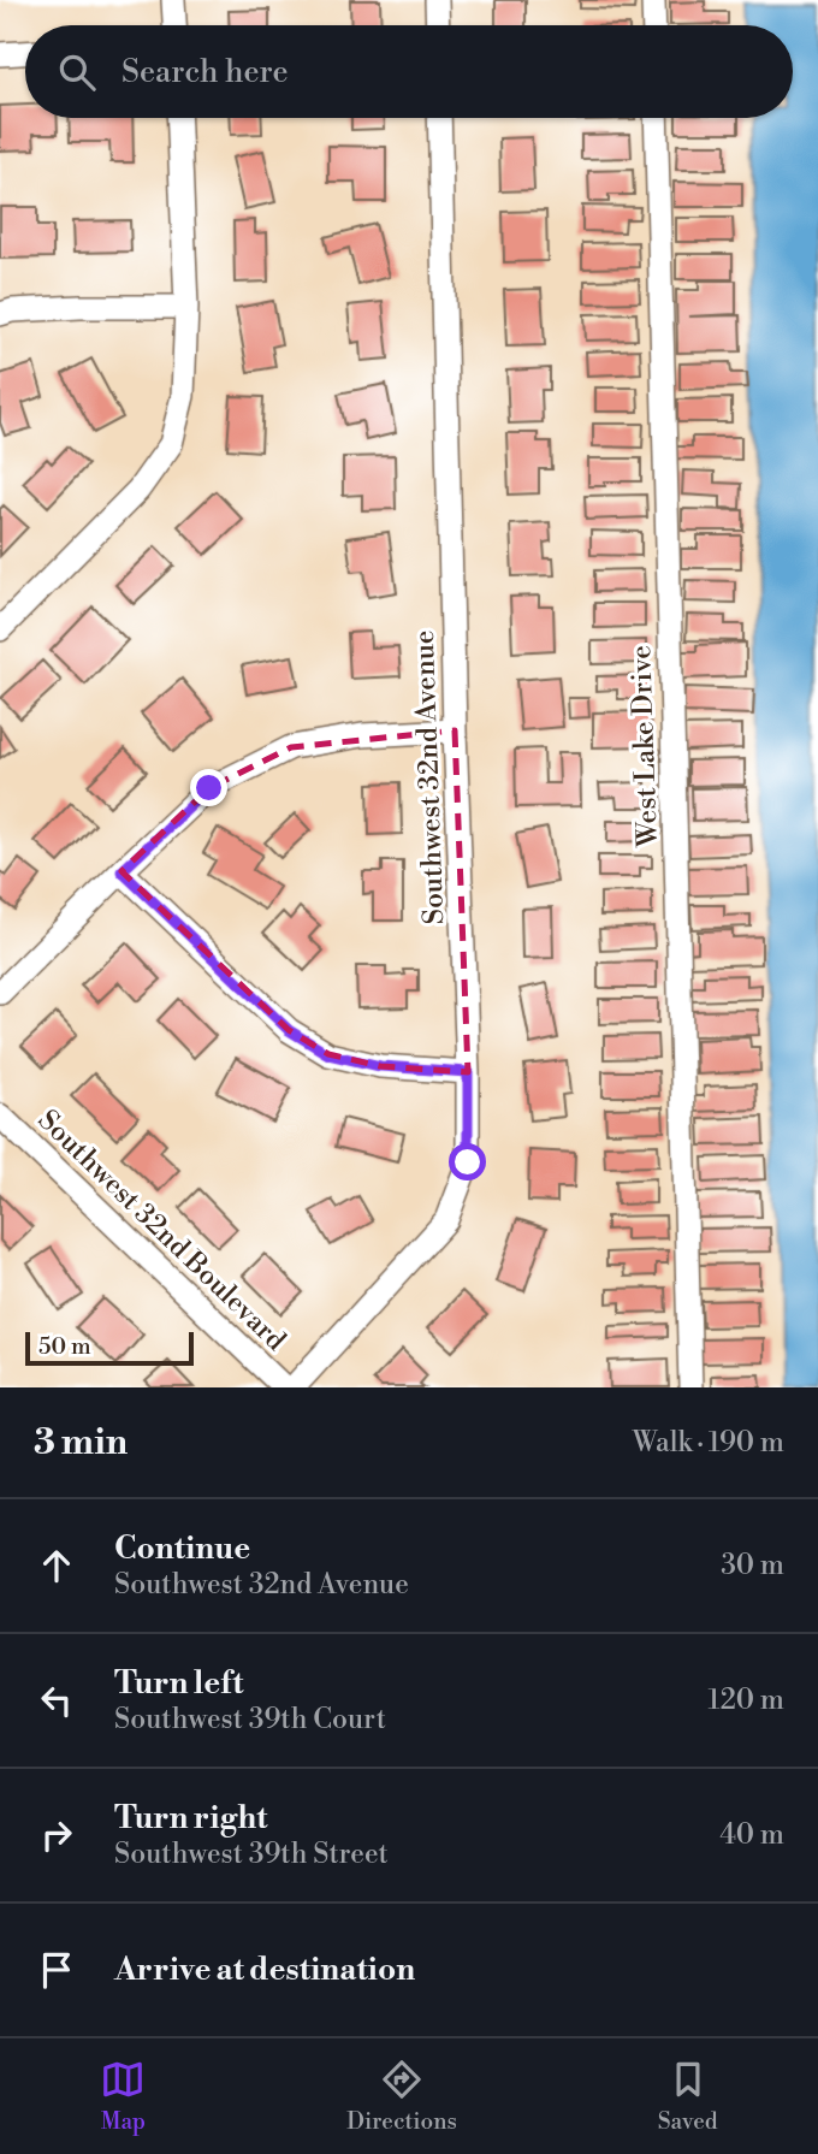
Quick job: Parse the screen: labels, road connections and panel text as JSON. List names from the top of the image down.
{
  "streets": {
    "street": ["West Lake Drive", "Southwest 32nd Avenue", "Southwest 32nd Boulevard"]
  },
  "scale_bar": "50 m",
  "page": {
    "search": "Search here",
    "scale": "50 m",
    "heading": ["3 min", "Walk · 190 m"],
    "list": [
      ["Continue", "Southwest 32nd Avenue", "30 m"],
      ["Turn left", "Southwest 39th Court", "120 m"],
      ["Turn right", "Southwest 39th Street", "40 m"],
      "Arrive at destination"
    ],
    "nav": ["Map", "Directions", "Saved"]
  }
}
